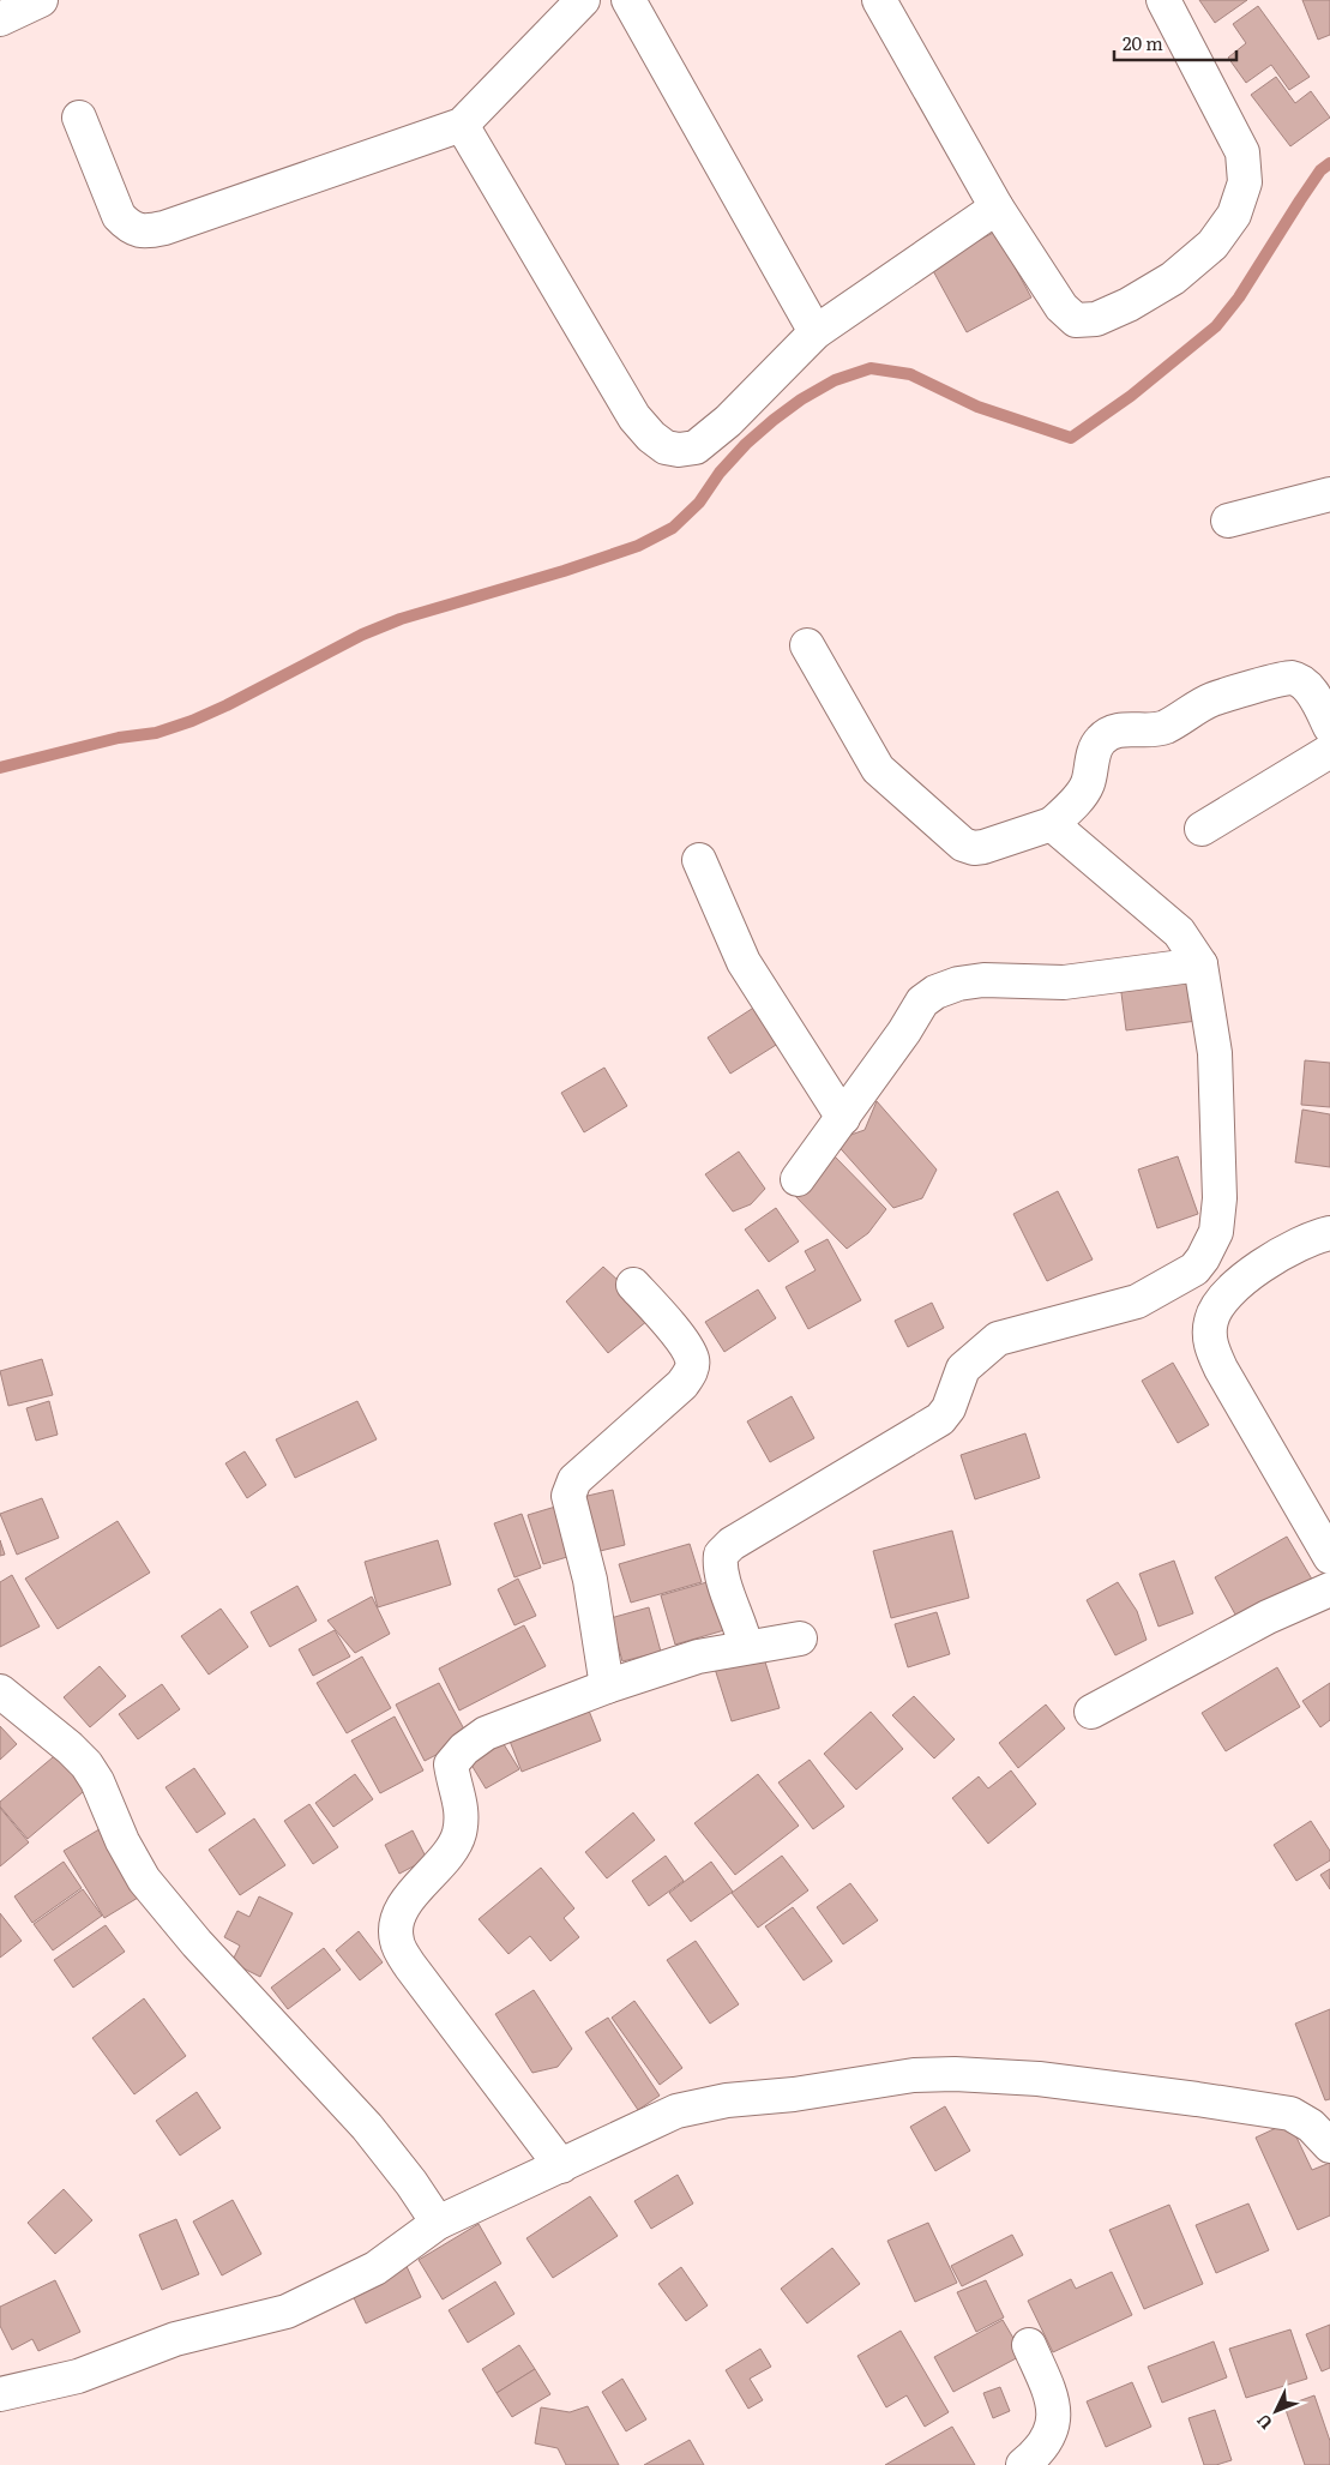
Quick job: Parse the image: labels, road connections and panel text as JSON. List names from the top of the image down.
{
  "scale_bar": "20 m",
  "north": "bottom left"
}
